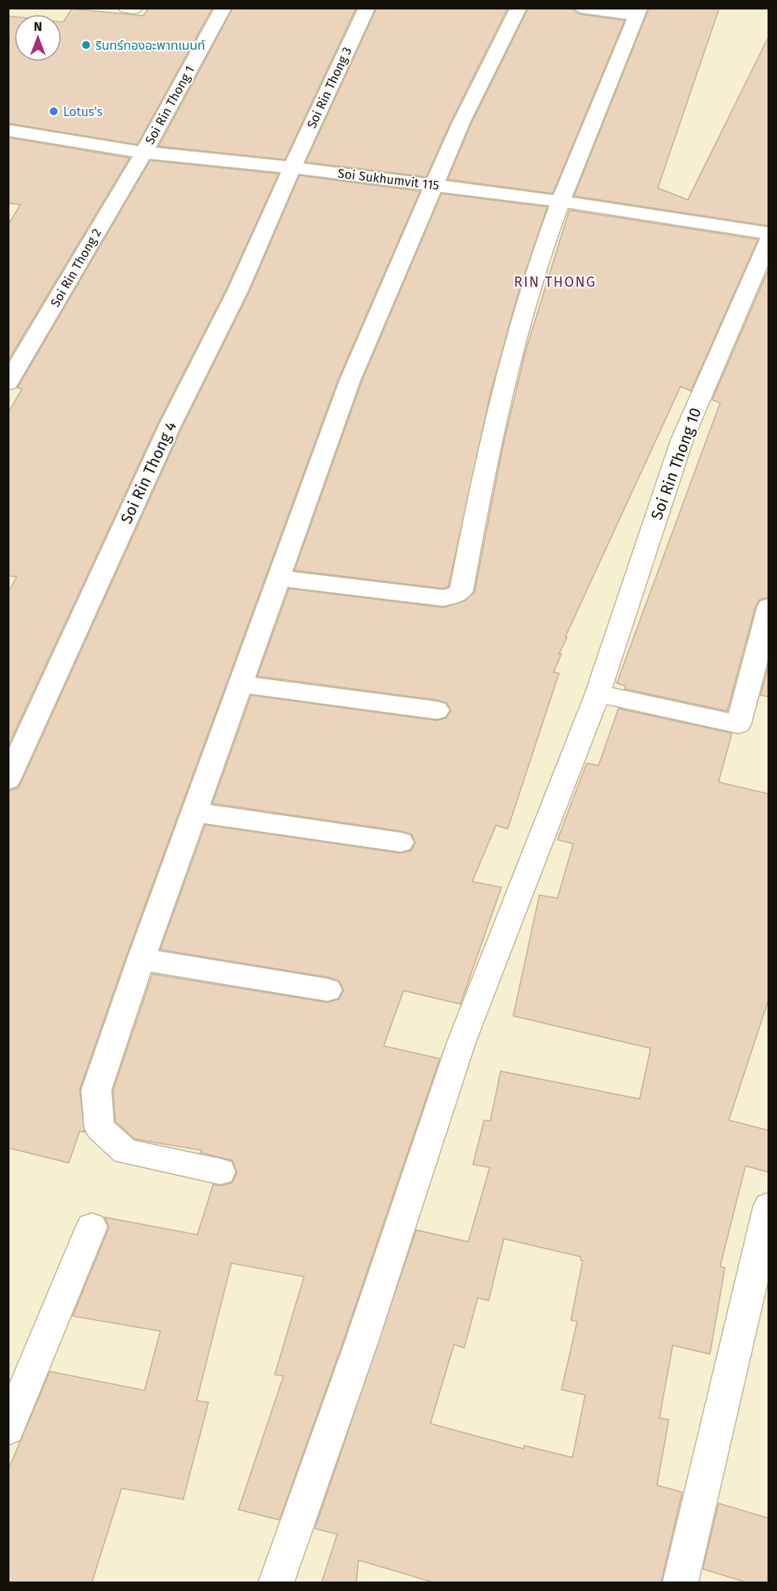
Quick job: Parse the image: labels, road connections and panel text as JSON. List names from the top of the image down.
{
  "streets": {
    "street": [
      "Soi Rin Thong 3",
      "Soi Rin Thong 1",
      "Soi Sukhumvit 115",
      "Soi Rin Thong 2",
      "Soi Rin Thong 10",
      "Soi Rin Thong 4"
    ]
  },
  "crossings": [
    ["Soi Rin Thong 3", "Soi Sukhumvit 115"],
    ["Soi Rin Thong 3", "Soi Rin Thong 4"],
    ["Soi Rin Thong 1", "Soi Sukhumvit 115"],
    ["Soi Rin Thong 1", "Soi Rin Thong 2"],
    ["Soi Sukhumvit 115", "Soi Rin Thong 2"],
    ["Soi Sukhumvit 115", "Soi Rin Thong 4"]
  ],
  "districts": ["RIN THONG"],
  "places": ["รินทร์ทองอะพาทเมนท์", "Lotus's"],
  "north": "top"
}
